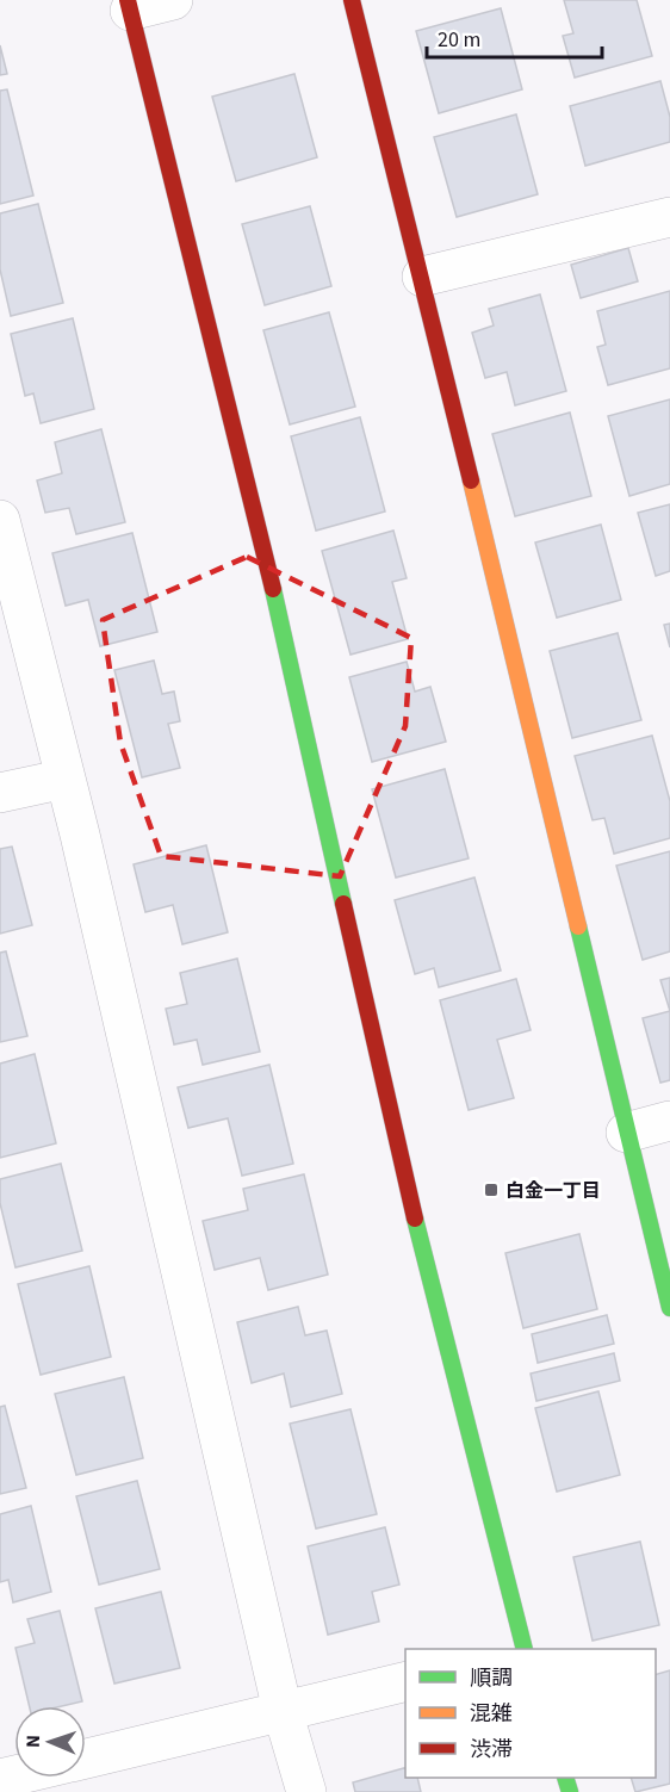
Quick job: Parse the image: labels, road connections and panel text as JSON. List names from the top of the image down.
{
  "places": {
    "transit": ["白金一丁目"]
  },
  "legend": ["順調", "混雑", "渋滞"],
  "scale_bar": "20 m",
  "north": "left"
}
